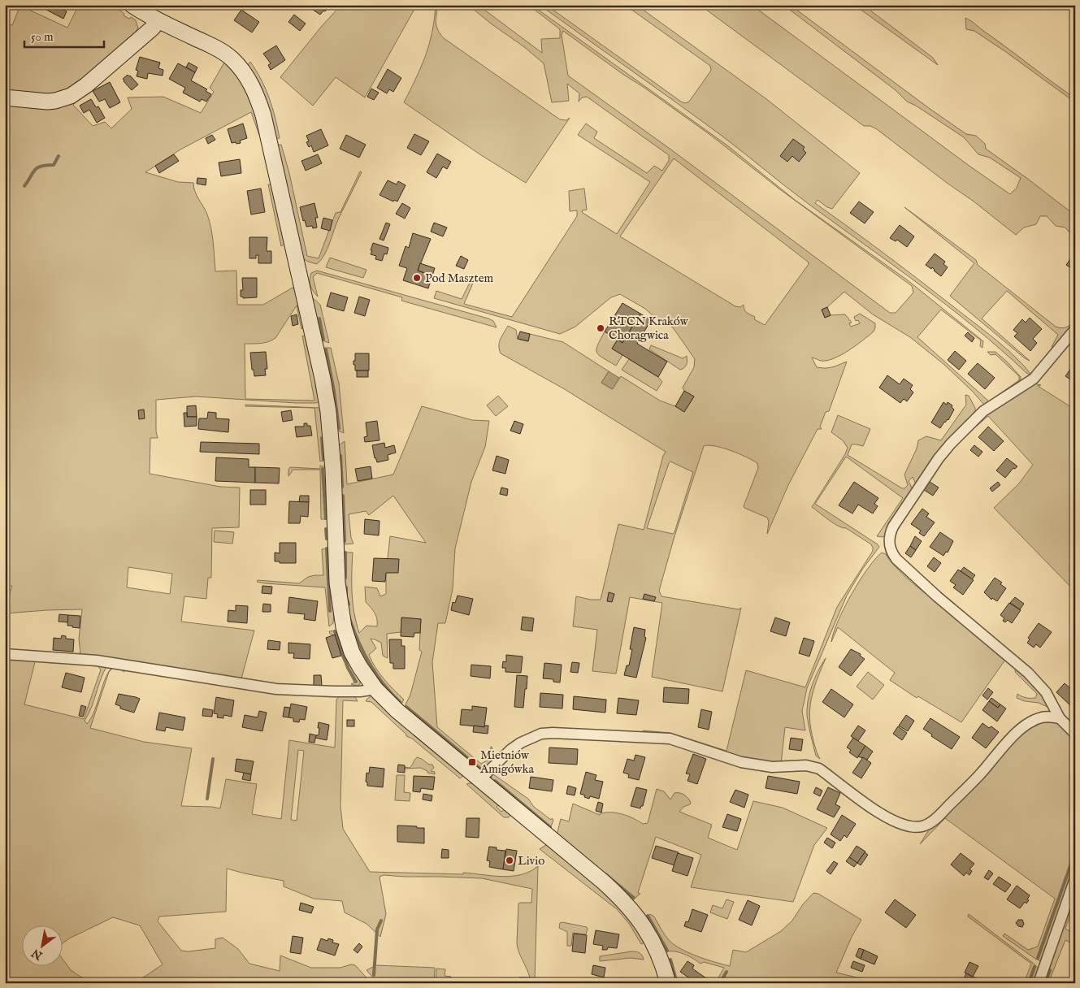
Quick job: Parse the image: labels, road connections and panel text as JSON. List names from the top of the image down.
{
  "places": {
    "other": ["Pod Masztem", "RTCN Kraków Chorągwica", "Livio"],
    "transit": ["Mietniów Amigówka"]
  },
  "scale_bar": "50 m",
  "north": "bottom left"
}
